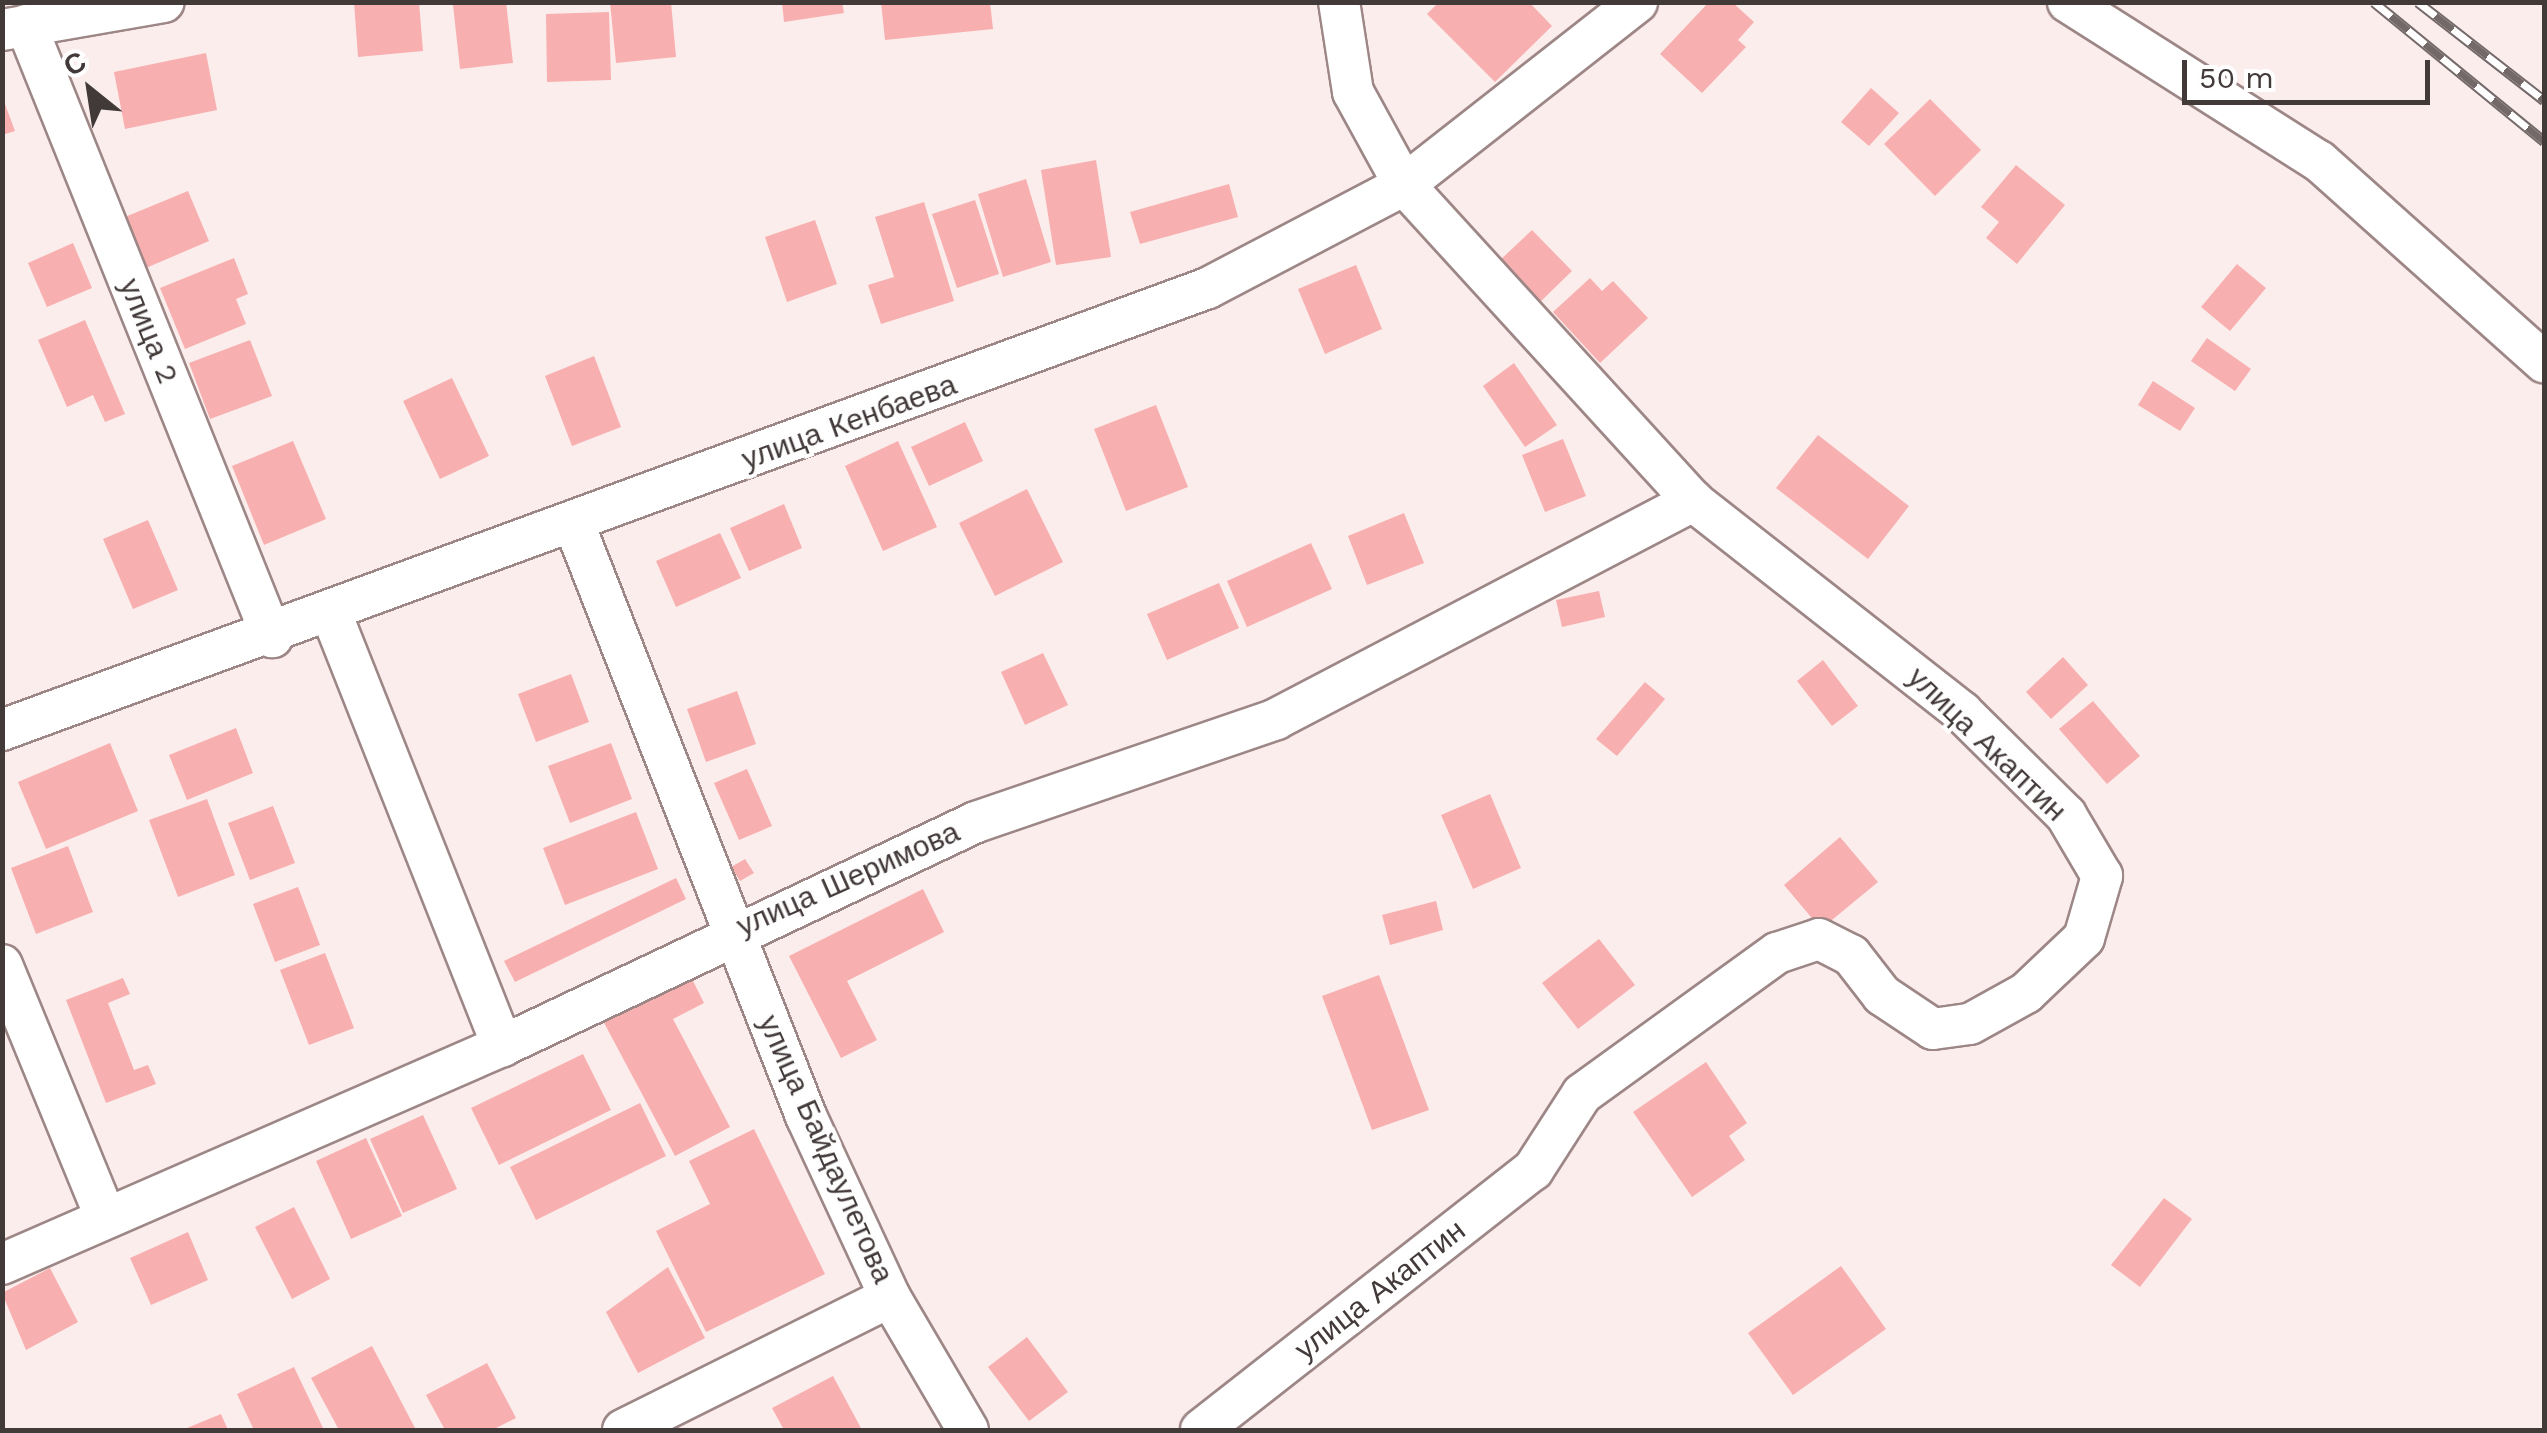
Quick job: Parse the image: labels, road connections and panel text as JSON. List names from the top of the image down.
{
  "streets": {
    "street": [
      "улица 2",
      "улица Кенбаева",
      "улица Акаптин",
      "улица Шеримова",
      "улица Байдаулетова"
    ]
  },
  "crossings": [
    ["улица 2", "улица Кенбаева"],
    ["улица Кенбаева", "улица Акаптин"],
    ["улица Кенбаева", "улица Байдаулетова"],
    ["улица Акаптин", "улица Шеримова"],
    ["улица Шеримова", "улица Байдаулетова"]
  ],
  "scale_bar": "50 m",
  "north": "top left"
}
